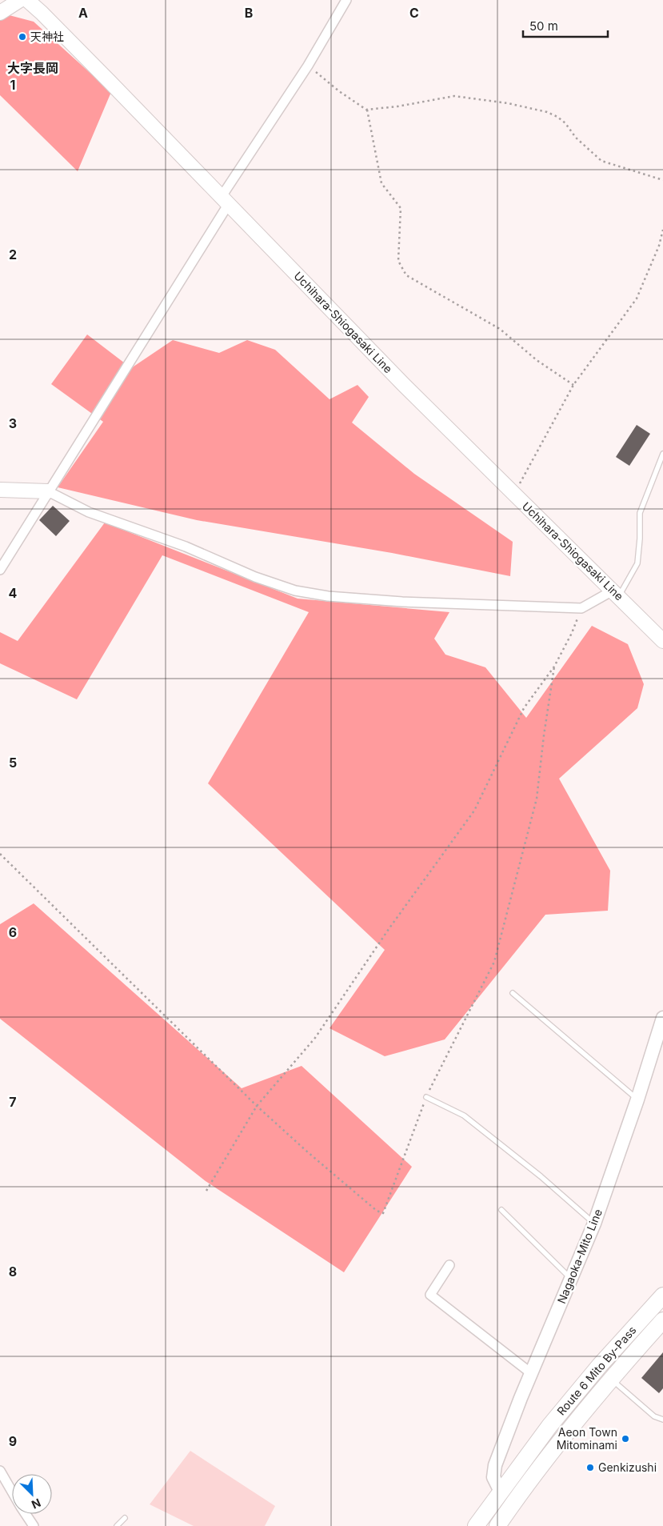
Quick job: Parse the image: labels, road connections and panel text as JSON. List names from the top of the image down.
{
  "streets": {
    "highway": ["Route 6 Mito By-Pass"],
    "main road": ["Uchihara-Shiogasaki Line", "Nagaoka-Mito Line"]
  },
  "crossings": [
    ["Nagaoka-Mito Line", "Route 6 Mito By-Pass"]
  ],
  "districts": ["大字長岡"],
  "places": ["天神社", "Aeon Town Mitominami", "Genkizushi"],
  "scale_bar": "50 m",
  "north": "bottom right",
  "grid": {
    "columns": ["A", "B", "C"],
    "rows": [
      "1",
      "2",
      "3",
      "4",
      "5",
      "6",
      "7",
      "8",
      "9"
    ]
  }
}
